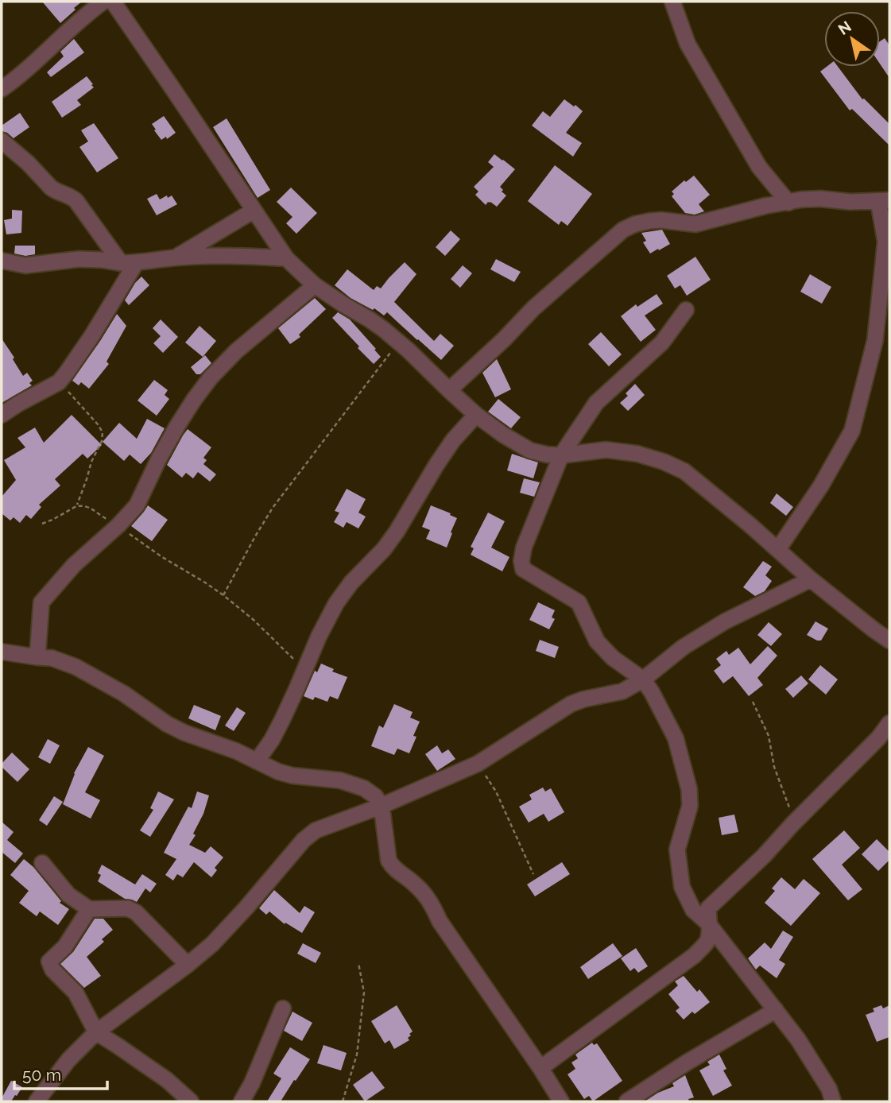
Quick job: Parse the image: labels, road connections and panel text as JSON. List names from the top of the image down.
{
  "scale_bar": "50 m",
  "north": "top left"
}
